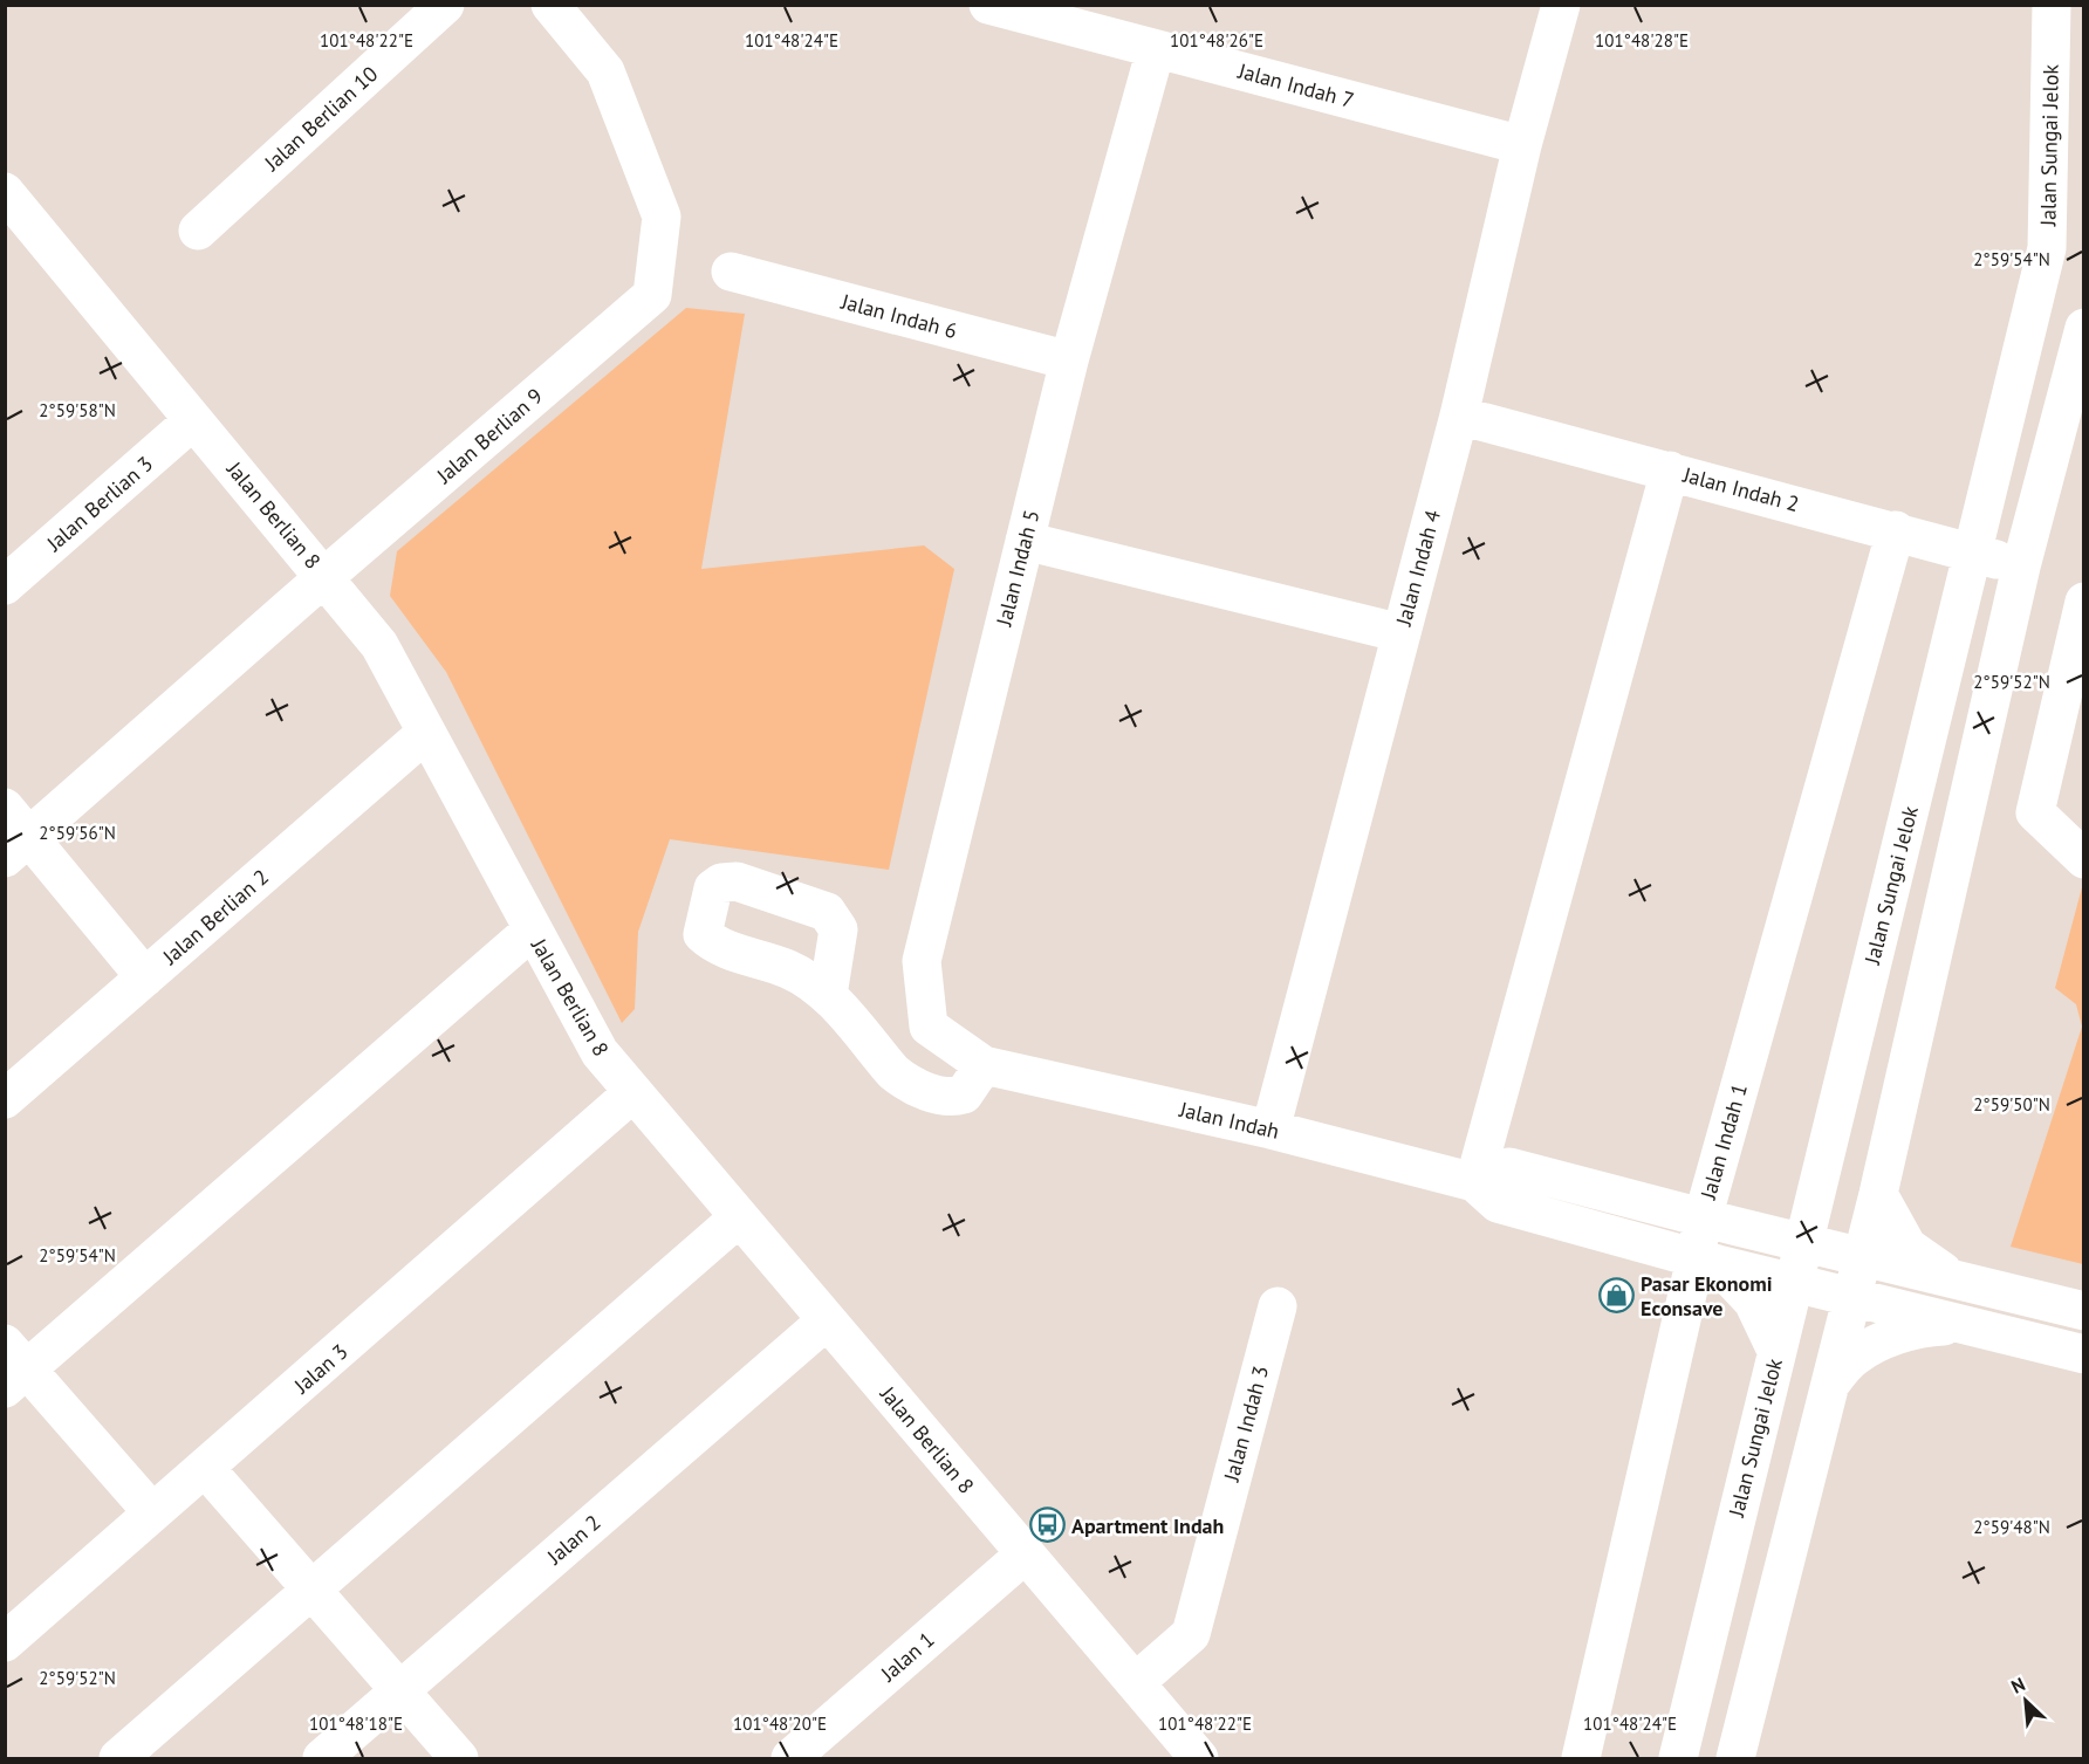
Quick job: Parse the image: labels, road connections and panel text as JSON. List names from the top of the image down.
{
  "streets": {
    "street": [
      "Jalan Indah 7",
      "Jalan Berlian 10",
      "Jalan Sungai Jelok",
      "Jalan Indah 6",
      "Jalan Berlian 9",
      "Jalan Indah 2",
      "Jalan Berlian 3",
      "Jalan Berlian 8",
      "Jalan Indah 5",
      "Jalan Indah 4",
      "Jalan Berlian 2",
      "Jalan Indah",
      "Jalan Indah 1",
      "Jalan 3",
      "Jalan Indah 3",
      "Jalan 2",
      "Jalan 1"
    ]
  },
  "crossings": [
    ["Jalan Indah 7", "Jalan Indah 5"],
    ["Jalan Indah 7", "Jalan Indah 4"],
    ["Jalan Sungai Jelok", "Jalan Indah 2"],
    ["Jalan Sungai Jelok", "Jalan Indah"],
    ["Jalan Indah 6", "Jalan Indah 5"],
    ["Jalan Berlian 9", "Jalan Berlian 8"],
    ["Jalan Indah 2", "Jalan Indah 4"],
    ["Jalan Indah 2", "Jalan Indah 1"],
    ["Jalan Berlian 3", "Jalan Berlian 8"],
    ["Jalan Berlian 8", "Jalan Berlian 2"],
    ["Jalan Berlian 8", "Jalan 3"],
    ["Jalan Berlian 8", "Jalan Indah 3"],
    ["Jalan Berlian 8", "Jalan 2"],
    ["Jalan Berlian 8", "Jalan 1"],
    ["Jalan Indah 5", "Jalan Indah"],
    ["Jalan Indah 4", "Jalan Indah"],
    ["Jalan Indah", "Jalan Indah 1"]
  ],
  "places": {
    "shop": ["Pasar Ekonomi Econsave"],
    "bus stop": ["Apartment Indah"]
  },
  "north": "top left",
  "coordinates": [
    "101°48'22\"E",
    "101°48'24\"E",
    "101°48'26\"E",
    "101°48'28\"E",
    "2°59'54\"N",
    "2°59'58\"N",
    "2°59'52\"N",
    "2°59'56\"N",
    "2°59'50\"N",
    "2°59'48\"N",
    "101°48'18\"E",
    "101°48'20\"E"
  ]
}
